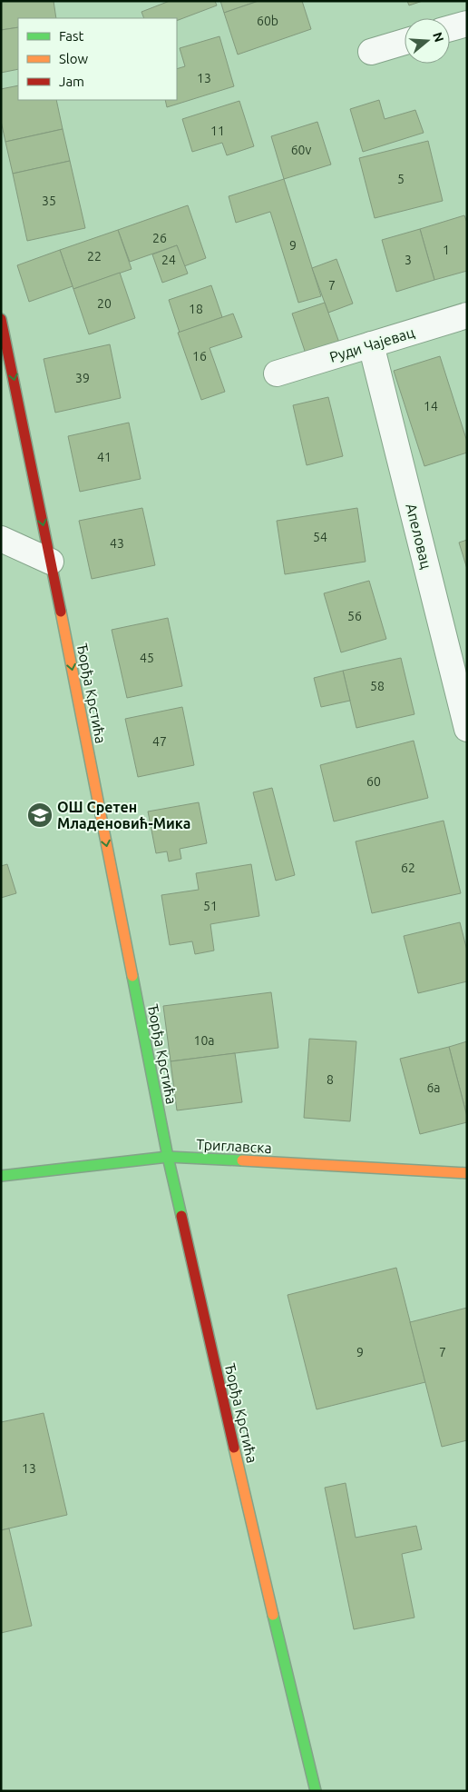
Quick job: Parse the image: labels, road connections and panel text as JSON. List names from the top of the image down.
{
  "streets": {
    "street": [
      "Руди Чајевац",
      "Апеловац",
      "Ђорђа Крстића",
      "Триглавска"
    ]
  },
  "crossings": [
    ["Руди Чајевац", "Апеловац"],
    ["Ђорђа Крстића", "Триглавска"]
  ],
  "one_way": ["Ђорђа Крстића"],
  "places": {
    "school or university": ["ОШ Сретен Младеновић-Мика"]
  },
  "house_numbers": [
    "60b",
    "13",
    "11",
    "60v",
    "5",
    "35",
    "26",
    "9",
    "1",
    "22",
    "24",
    "3",
    "7",
    "20",
    "18",
    "16",
    "39",
    "14",
    "41",
    "54",
    "43",
    "56",
    "45",
    "58",
    "47",
    "60",
    "62",
    "51",
    "10a",
    "8",
    "6a",
    "9",
    "7",
    "13"
  ],
  "legend": ["Fast", "Slow", "Jam"],
  "north": "right"
}
